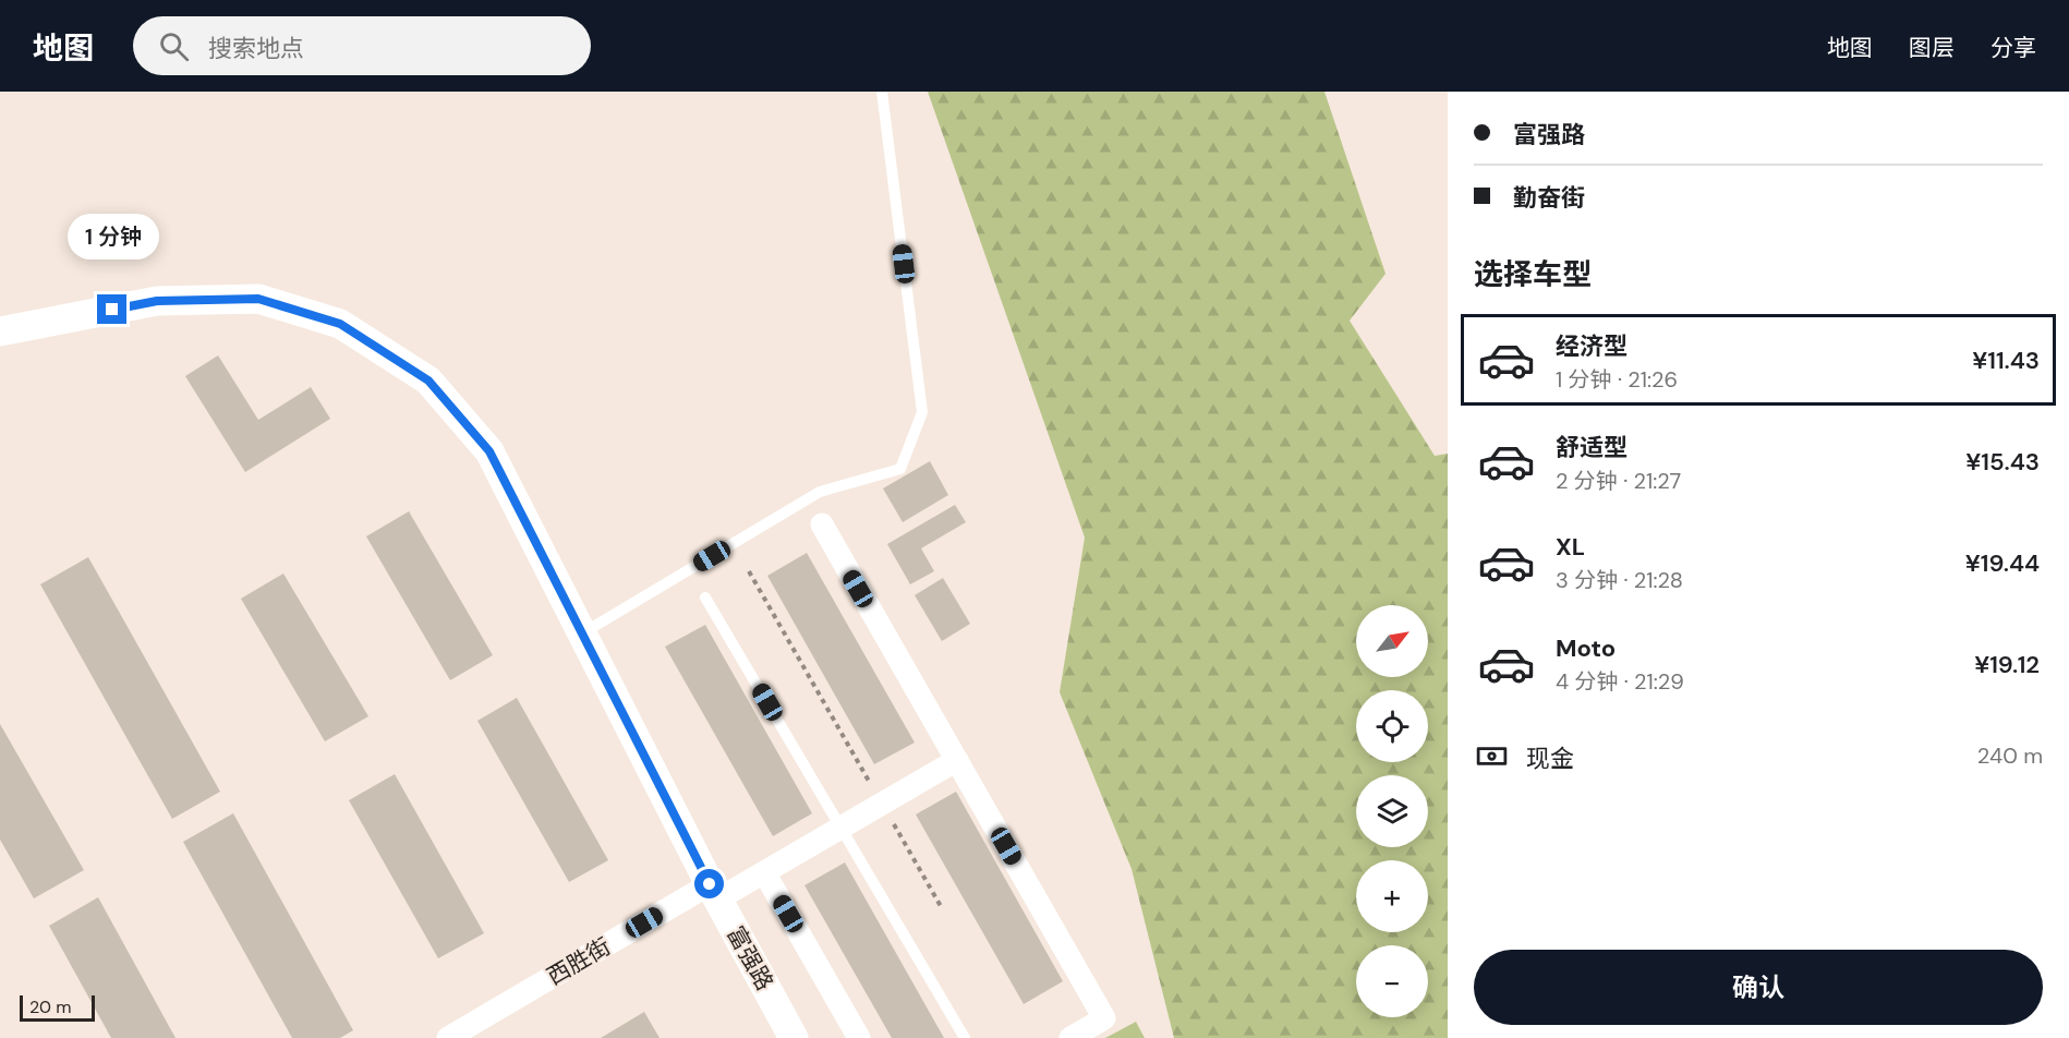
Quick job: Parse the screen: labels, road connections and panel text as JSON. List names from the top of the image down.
{
  "streets": {
    "street": ["富强路", "西胜街"]
  },
  "crossings": [
    ["富强路", "西胜街"]
  ],
  "scale_bar": "20 m",
  "north": "top right",
  "page": {
    "header": "地图",
    "search": "搜索地点",
    "nav": ["地图", "图层", "分享"],
    "banner": ["富强路", "勤奋街"],
    "bubble": "1 分钟",
    "heading": "选择车型",
    "list": [
      {
        "name": "经济型",
        "note": "1 分钟 · 21:26",
        "value": "¥11.43"
      },
      {
        "name": "舒适型",
        "note": "2 分钟 · 21:27",
        "value": "¥15.43"
      },
      {
        "name": "XL",
        "note": "3 分钟 · 21:28",
        "value": "¥19.44"
      },
      {
        "name": "Moto",
        "note": "4 分钟 · 21:29",
        "value": "¥19.12"
      }
    ],
    "map_buttons": ["+", "−"],
    "pay": ["现金", "240 m"],
    "buttons": "确认",
    "scale": "20 m"
  }
}
